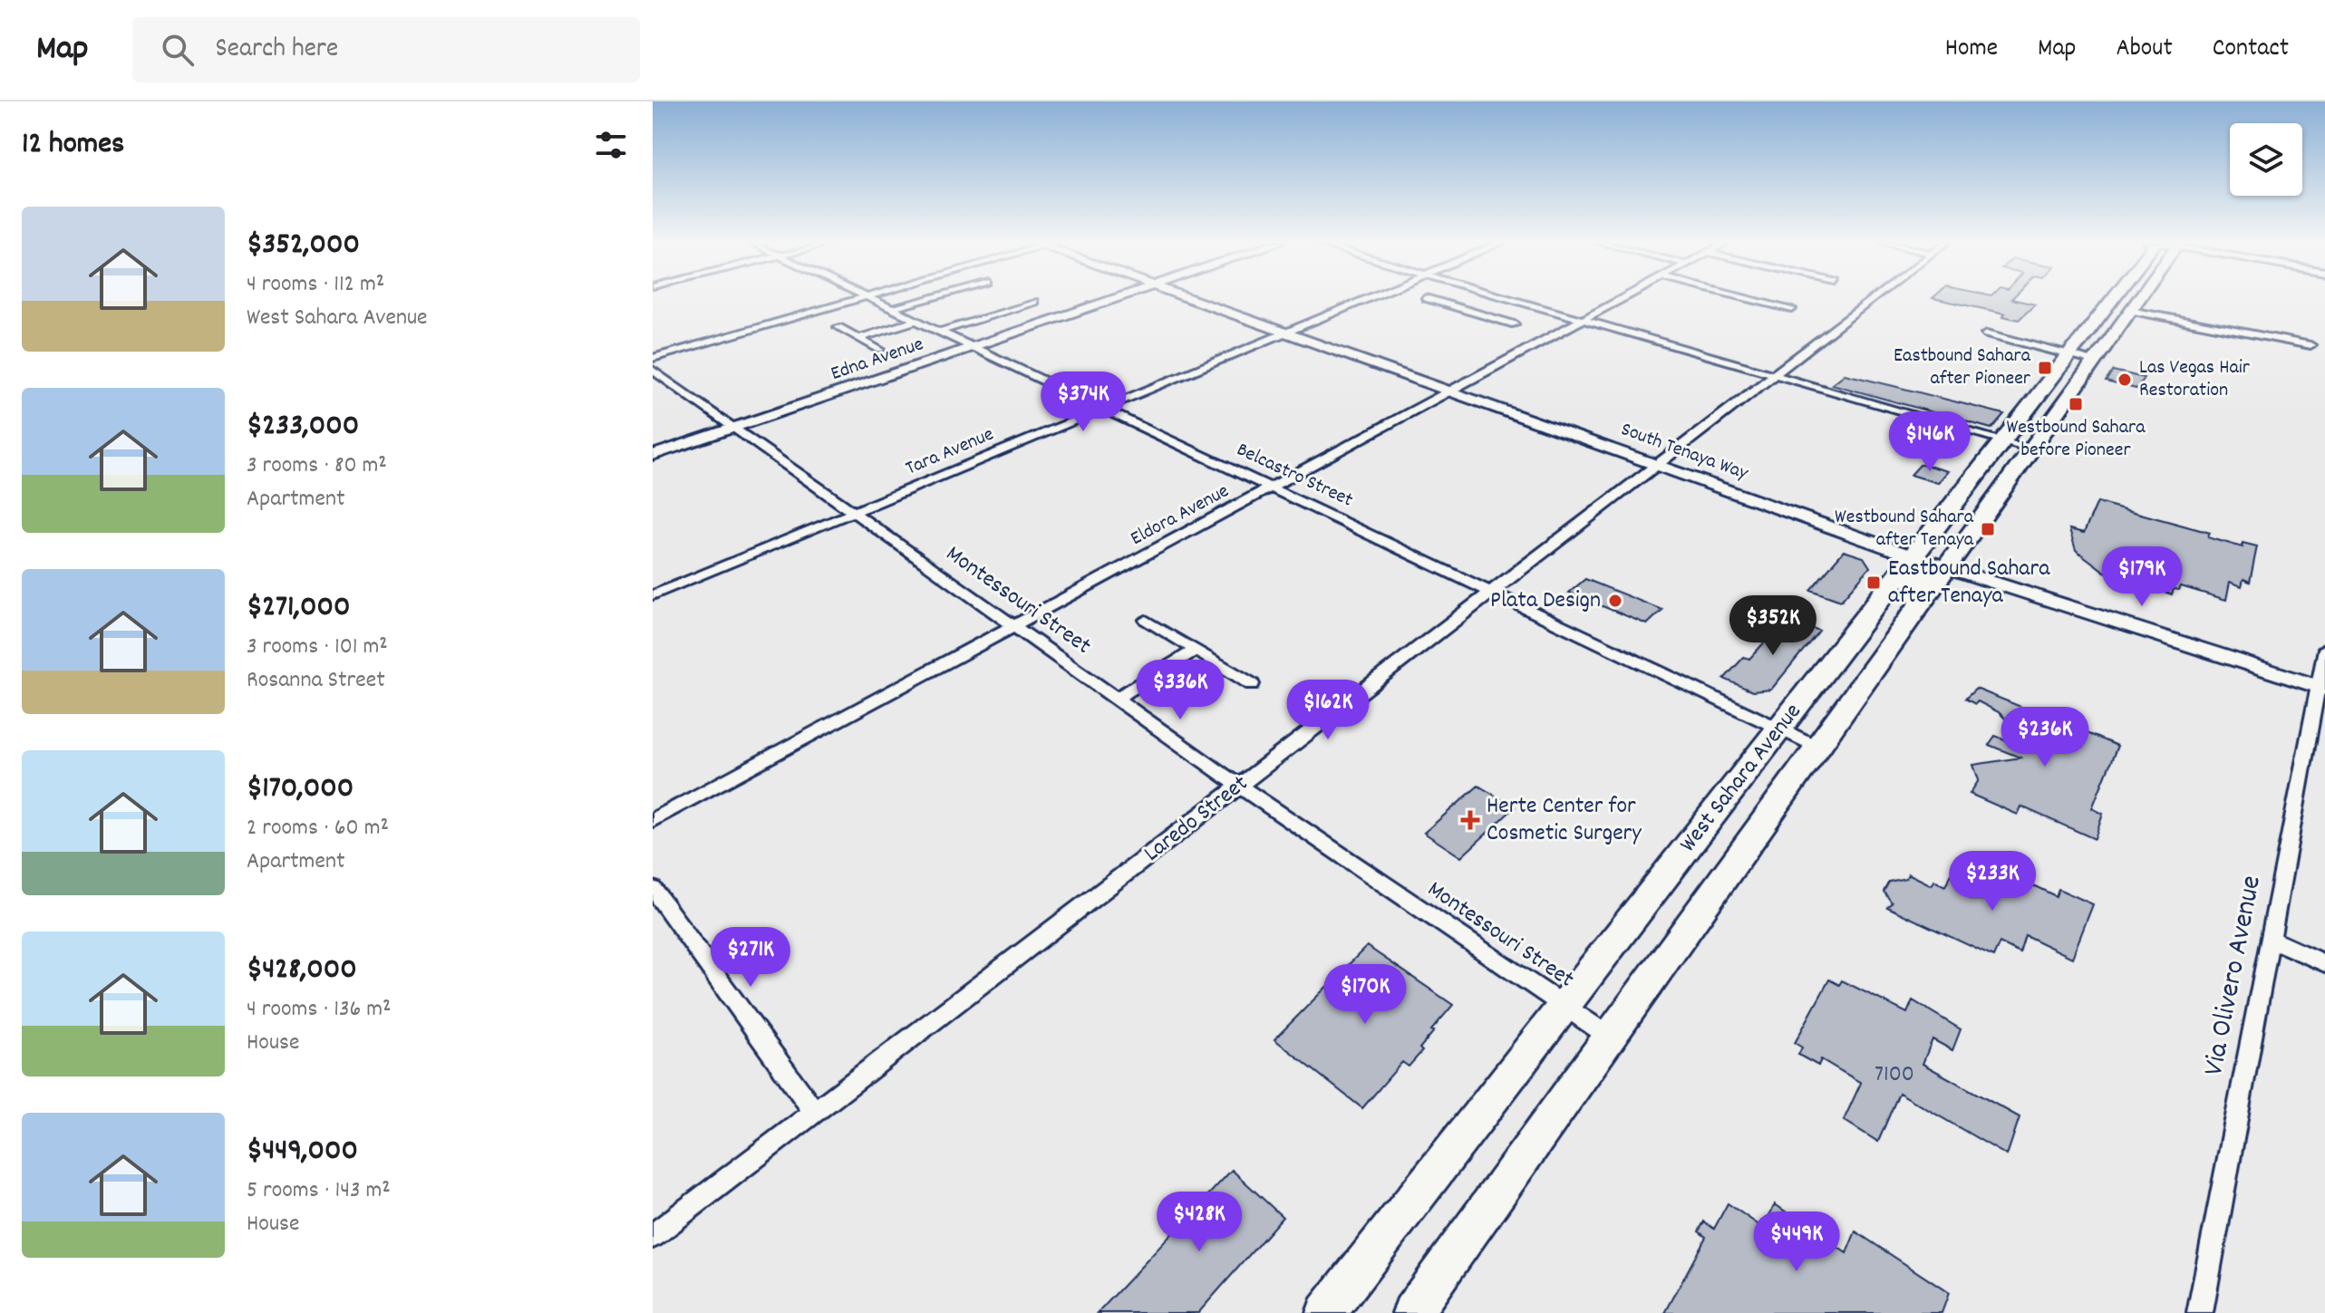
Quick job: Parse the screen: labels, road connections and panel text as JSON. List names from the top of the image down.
{
  "streets": {
    "main road": ["West Sahara Avenue"],
    "street": [
      "Edna Avenue",
      "Tara Avenue",
      "South Tenaya Way",
      "Belcastro Street",
      "Eldora Avenue",
      "Montessouri Street",
      "Laredo Street",
      "Via Olivero Avenue"
    ]
  },
  "crossings": [
    ["Edna Avenue", "Belcastro Street"],
    ["Edna Avenue", "Montessouri Street"],
    ["Tara Avenue", "South Tenaya Way"],
    ["Tara Avenue", "Belcastro Street"],
    ["Tara Avenue", "Montessouri Street"],
    ["South Tenaya Way", "Eldora Avenue"],
    ["South Tenaya Way", "West Sahara Avenue"],
    ["South Tenaya Way", "Laredo Street"],
    ["South Tenaya Way", "Via Olivero Avenue"],
    ["Belcastro Street", "Eldora Avenue"],
    ["Belcastro Street", "West Sahara Avenue"],
    ["Belcastro Street", "Laredo Street"],
    ["Eldora Avenue", "Montessouri Street"],
    ["Montessouri Street", "West Sahara Avenue"],
    ["Montessouri Street", "Laredo Street"]
  ],
  "places": {
    "transit": [
      "Eastbound Sahara after Pioneer",
      "Westbound Sahara before Pioneer",
      "Westbound Sahara after Tenaya",
      "Eastbound Sahara after Tenaya"
    ],
    "other": ["Las Vegas Hair Restoration", "Plata Design"],
    "health": ["Herte Center for Cosmetic Surgery"]
  },
  "house_numbers": ["7100"],
  "page": {
    "header": "Map",
    "search": "Search here",
    "nav": [
      "Home",
      "Map",
      "About",
      "Contact"
    ],
    "heading": "12 homes",
    "list": [
      {
        "name": "$352,000",
        "note": "4 rooms · 112 m² · West Sahara Avenue"
      },
      {
        "name": "$233,000",
        "note": "3 rooms · 80 m² · Apartment"
      },
      {
        "name": "$271,000",
        "note": "3 rooms · 101 m² · Rosanna Street"
      },
      {
        "name": "$170,000",
        "note": "2 rooms · 60 m² · Apartment"
      },
      {
        "name": "$428,000",
        "note": "4 rooms · 136 m² · House"
      },
      {
        "name": "$449,000",
        "note": "5 rooms · 143 m² · House"
      }
    ],
    "price": [
      "$374K",
      "$146K",
      "$179K",
      "$352K",
      "$336K",
      "$162K",
      "$236K",
      "$233K",
      "$271K",
      "$170K",
      "$428K",
      "$449K"
    ]
  }
}
